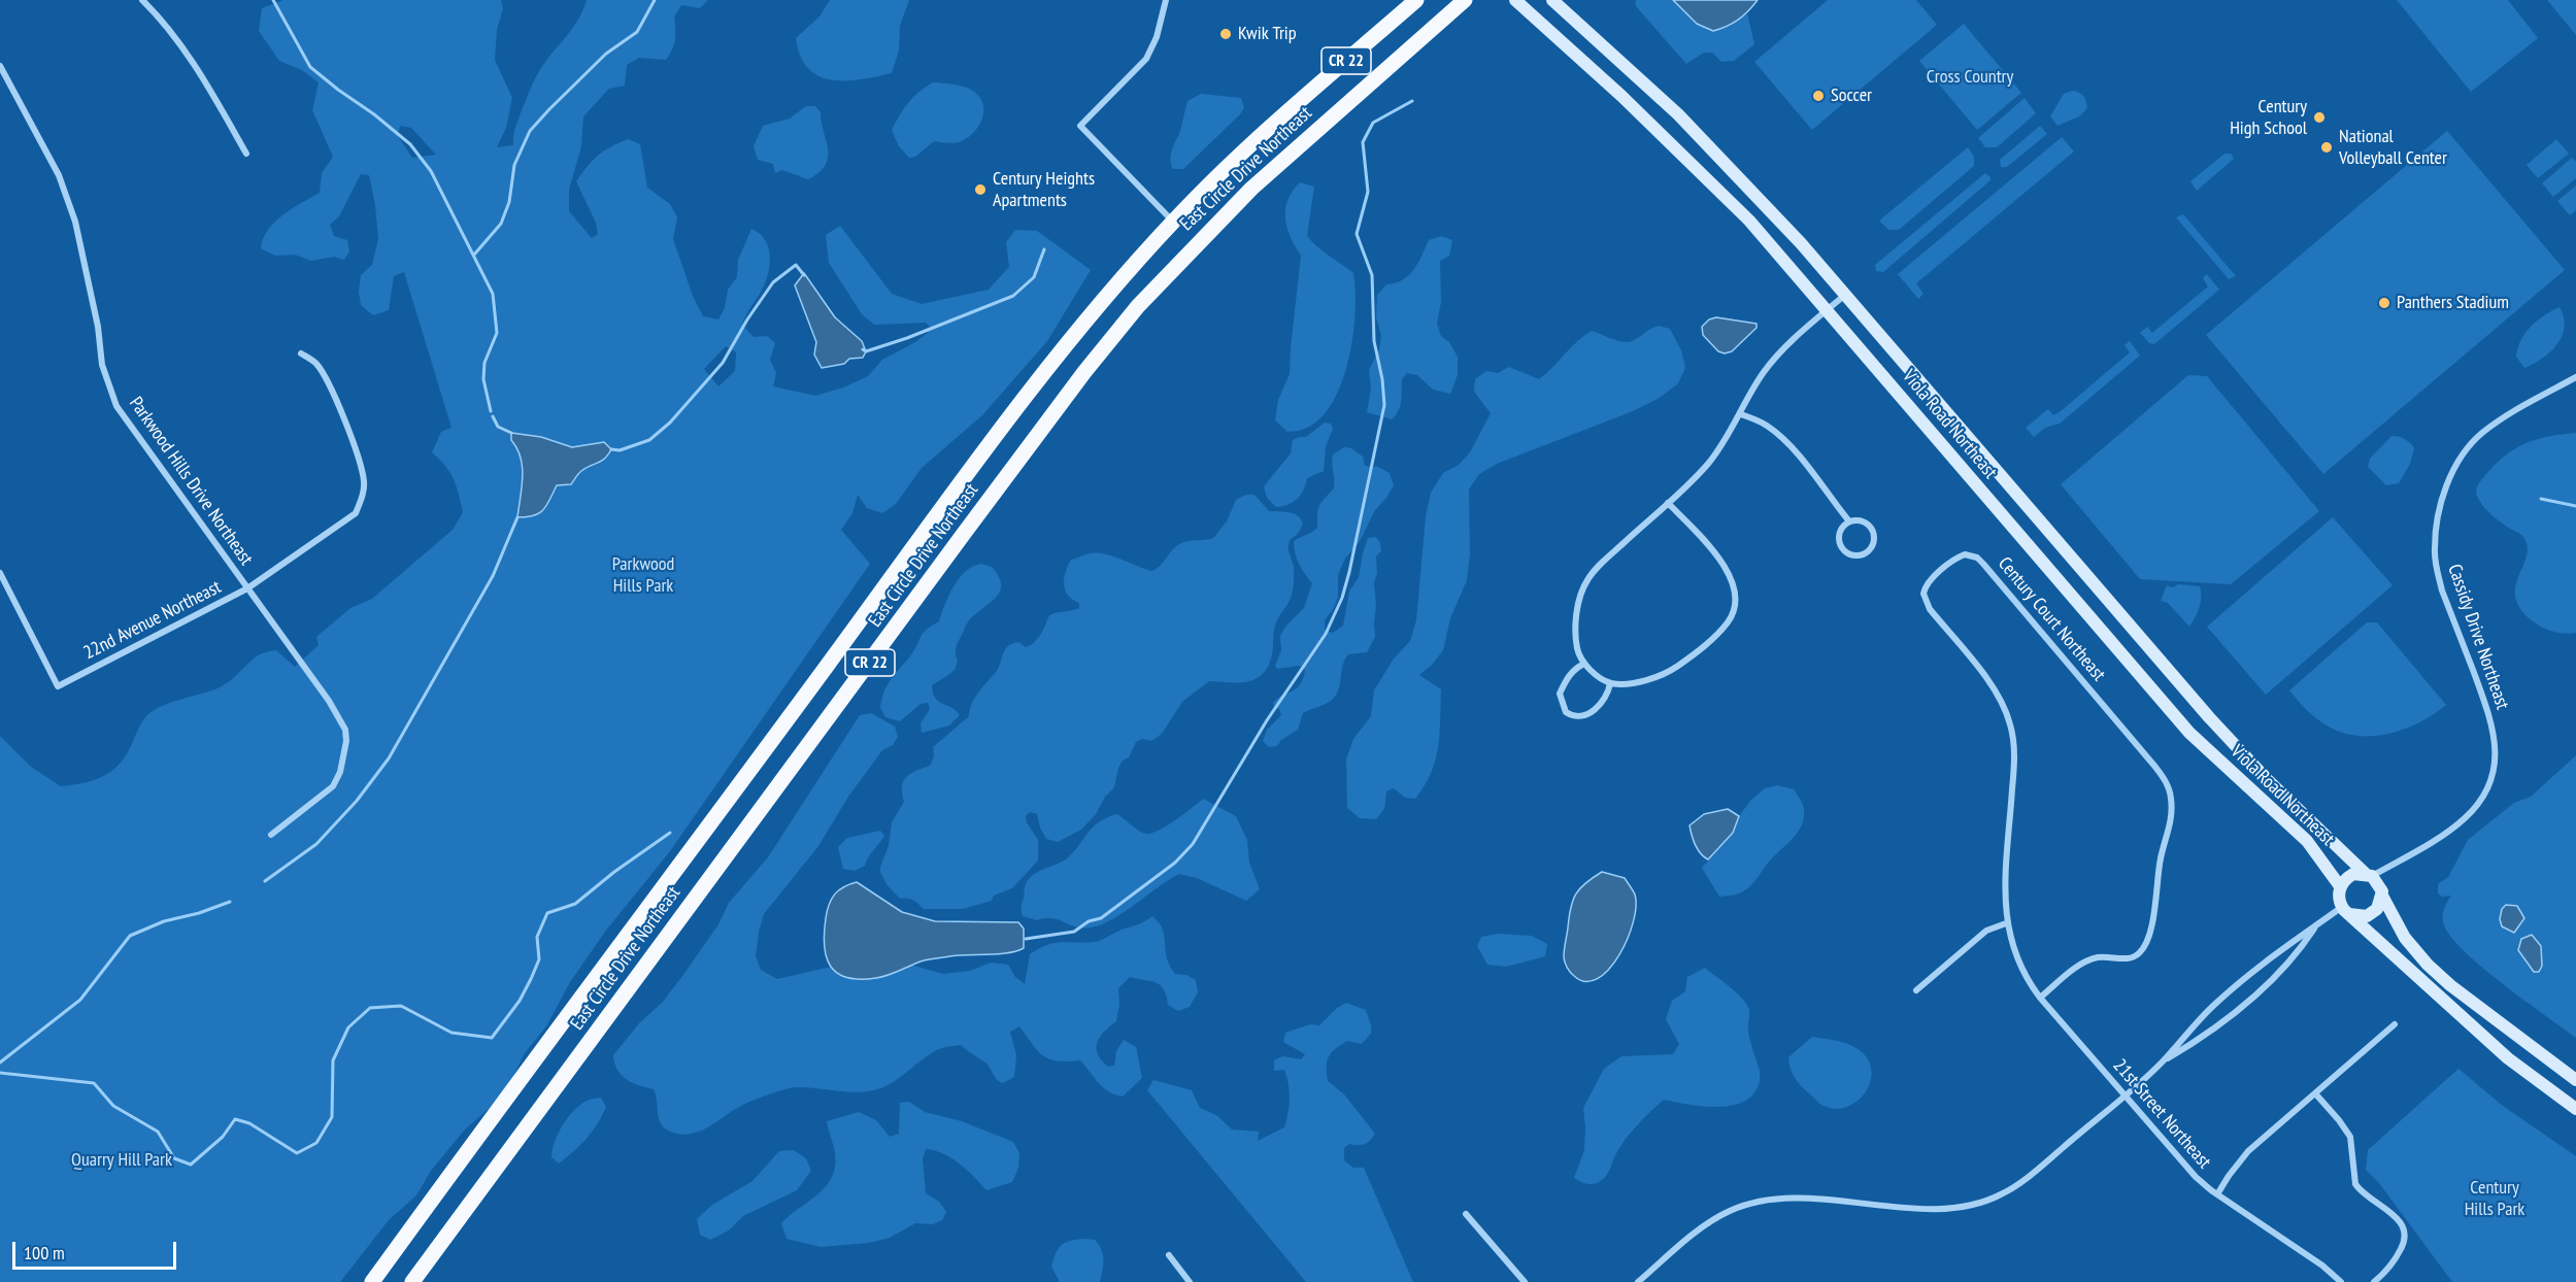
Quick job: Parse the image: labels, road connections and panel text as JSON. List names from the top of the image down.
{
  "streets": {
    "main road": ["CR 22", "East Circle Drive Northeast", "Viola Road Northeast"],
    "street": [
      "Parkwood Hills Drive Northeast",
      "Century Court Northeast",
      "22nd Avenue Northeast",
      "Cassidy Drive Northeast",
      "21st Street Northeast"
    ]
  },
  "crossings": [
    ["Viola Road Northeast", "Cassidy Drive Northeast"],
    ["Parkwood Hills Drive Northeast", "22nd Avenue Northeast"],
    ["Century Court Northeast", "21st Street Northeast"]
  ],
  "parks": [
    "Cross Country",
    "Parkwood Hills Park",
    "Quarry Hill Park",
    "Century Hills Park"
  ],
  "places": [
    "Kwik Trip",
    "Soccer",
    "Century High School",
    "National Volleyball Center",
    "Century Heights Apartments",
    "Panthers Stadium"
  ],
  "scale_bar": "100 m"
}
